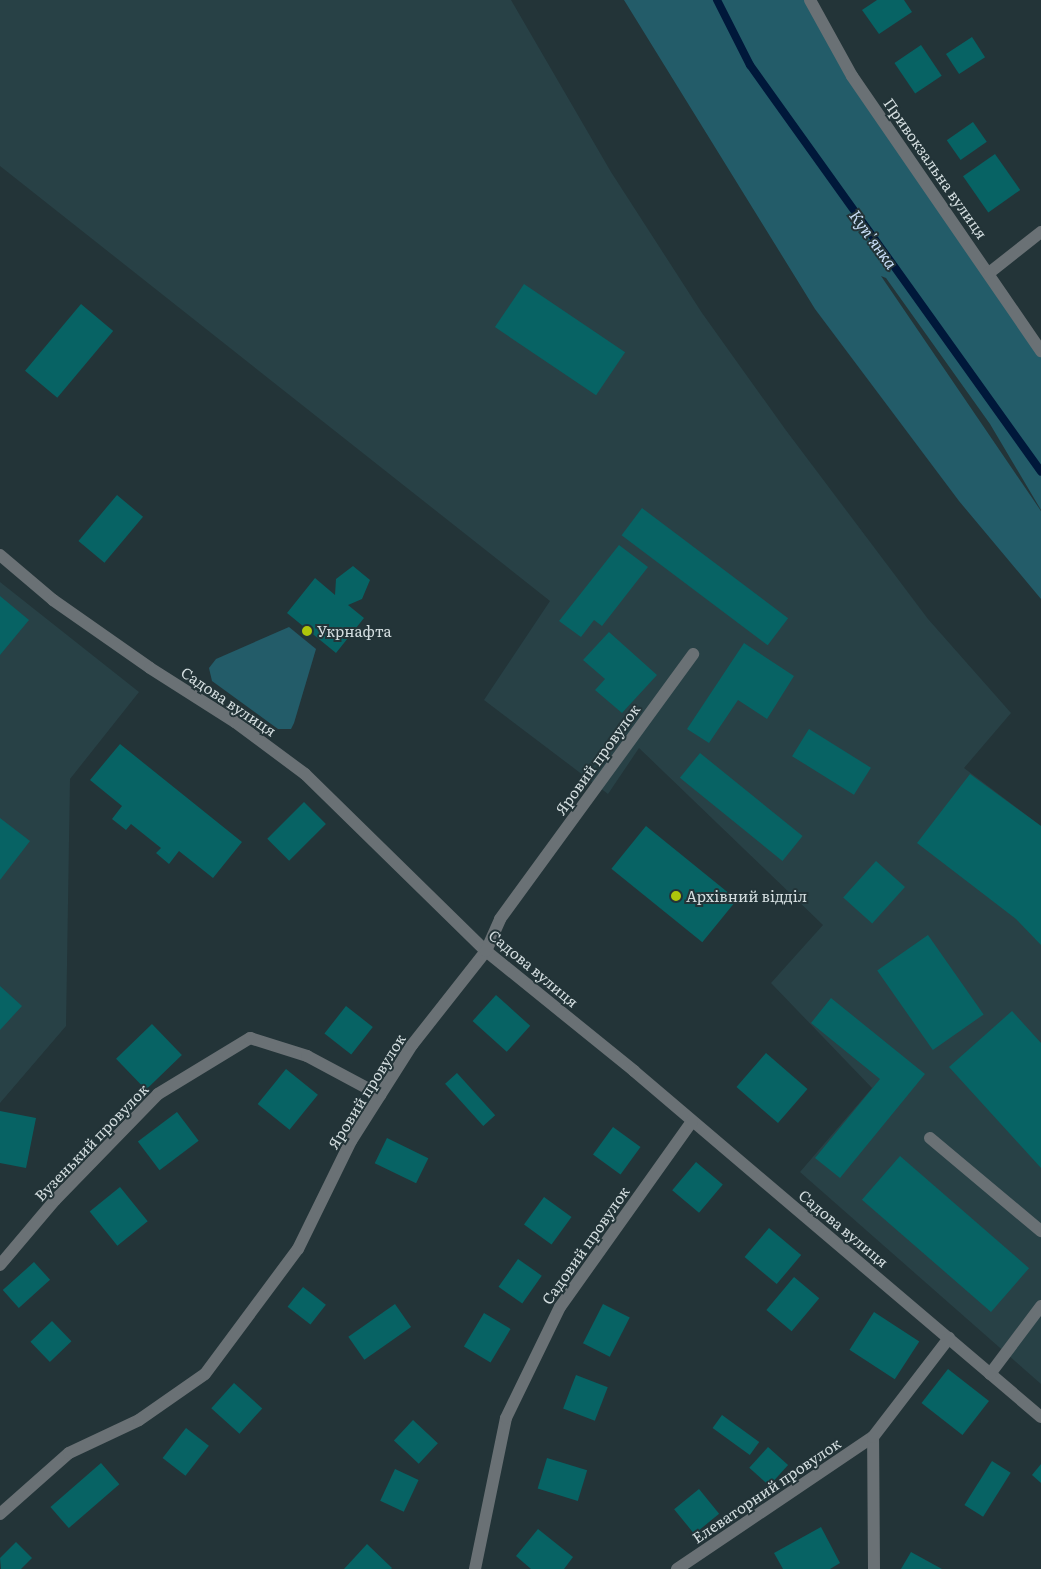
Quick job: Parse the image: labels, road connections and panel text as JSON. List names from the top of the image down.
{
  "streets": {
    "street": [
      "Привокзальна вулиця",
      "Садова вулиця",
      "Яровий провулок",
      "Вузенький провулок",
      "Садовий провулок",
      "Елеваторний провулок"
    ]
  },
  "crossings": [
    ["Садова вулиця", "Яровий провулок"],
    ["Садова вулиця", "Садовий провулок"],
    ["Садова вулиця", "Елеваторний провулок"],
    ["Яровий провулок", "Вузенький провулок"]
  ],
  "water": ["Куп'янка"],
  "places": ["Укрнафта", "Архівний відділ"]
}
